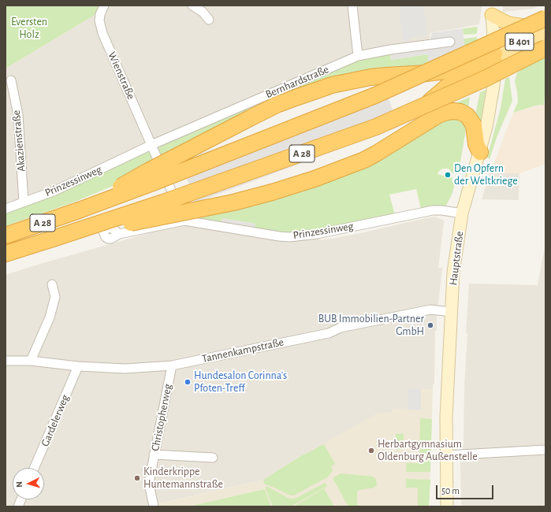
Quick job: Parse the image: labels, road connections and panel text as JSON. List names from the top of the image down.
{
  "streets": {
    "highway": ["A 28"],
    "main road": ["B 401", "Hauptstraße"],
    "street": [
      "Wienstraße",
      "Bernhardstraße",
      "Akazienstraße",
      "Prinzessinweg",
      "Tannenkampstraße",
      "Christopherweg",
      "Gardelerweg"
    ]
  },
  "crossings": [
    ["B 401", "Hauptstraße"],
    ["Wienstraße", "Bernhardstraße"],
    ["Wienstraße", "Prinzessinweg"],
    ["Bernhardstraße", "Prinzessinweg"],
    ["Akazienstraße", "Prinzessinweg"],
    ["Prinzessinweg", "Hauptstraße"],
    ["Hauptstraße", "Tannenkampstraße"],
    ["Tannenkampstraße", "Christopherweg"],
    ["Tannenkampstraße", "Gardelerweg"]
  ],
  "parks": ["Eversten Holz"],
  "places": [
    "Den Opfern der Weltkriege",
    "BUB Immobilien-Partner GmbH",
    "Hundesalon Corinna's Pfoten-Treff",
    "Herbartgymnasium Oldenburg Außenstelle",
    "Kinderkrippe Huntemannstraße"
  ],
  "scale_bar": "50 m",
  "north": "left"
}
